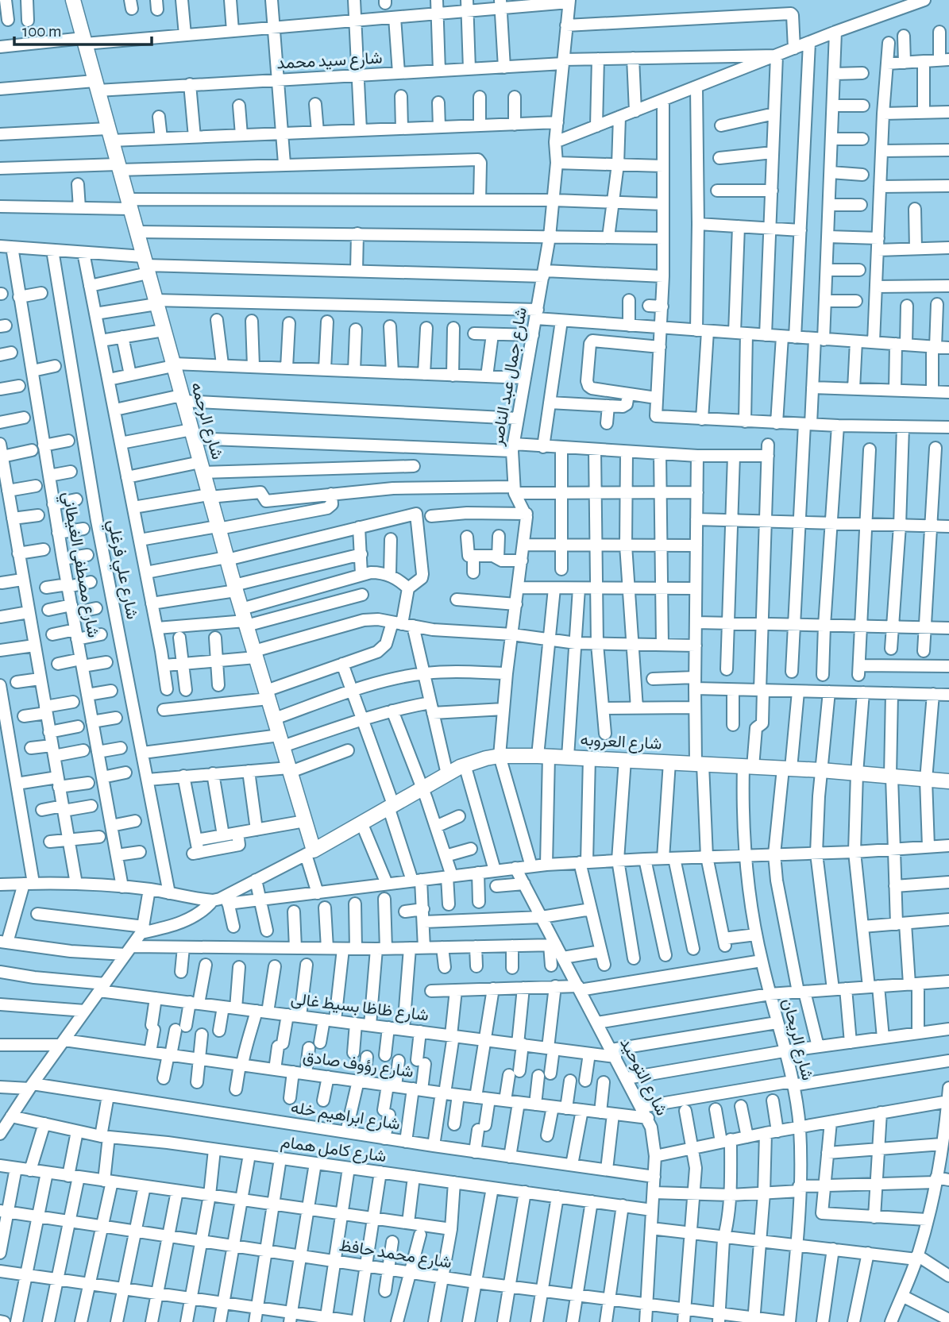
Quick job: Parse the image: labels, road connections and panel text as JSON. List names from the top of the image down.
{
  "streets": {
    "street": [
      "شارع سيد محمد",
      "شارع جمال عبد الناصر",
      "شارع الرحمه",
      "شارع مصطفى الغيطاني",
      "شارع علي فرغلي",
      "شارع العروبه",
      "شارع ظاظا بسيط غالى",
      "شارع الريحان",
      "شارع رؤوف صادق",
      "شارع التوحيد",
      "شارع ابراهيم خله",
      "شارع كامل همام",
      "شارع محمد حافظ"
    ]
  },
  "crossings": [
    ["شارع سيد محمد", "شارع جمال عبد الناصر"],
    ["شارع سيد محمد", "شارع الرحمه"],
    ["شارع الرحمه", "شارع العروبه"],
    ["شارع العروبه", "شارع الريحان"],
    ["شارع ظاظا بسيط غالى", "شارع الريحان"],
    ["شارع ظاظا بسيط غالى", "شارع التوحيد"],
    ["شارع الريحان", "شارع محمد حافظ"],
    ["شارع رؤوف صادق", "شارع التوحيد"],
    ["شارع التوحيد", "شارع ابراهيم خله"],
    ["شارع التوحيد", "شارع كامل همام"],
    ["شارع التوحيد", "شارع محمد حافظ"]
  ],
  "scale_bar": "100 m"
}
